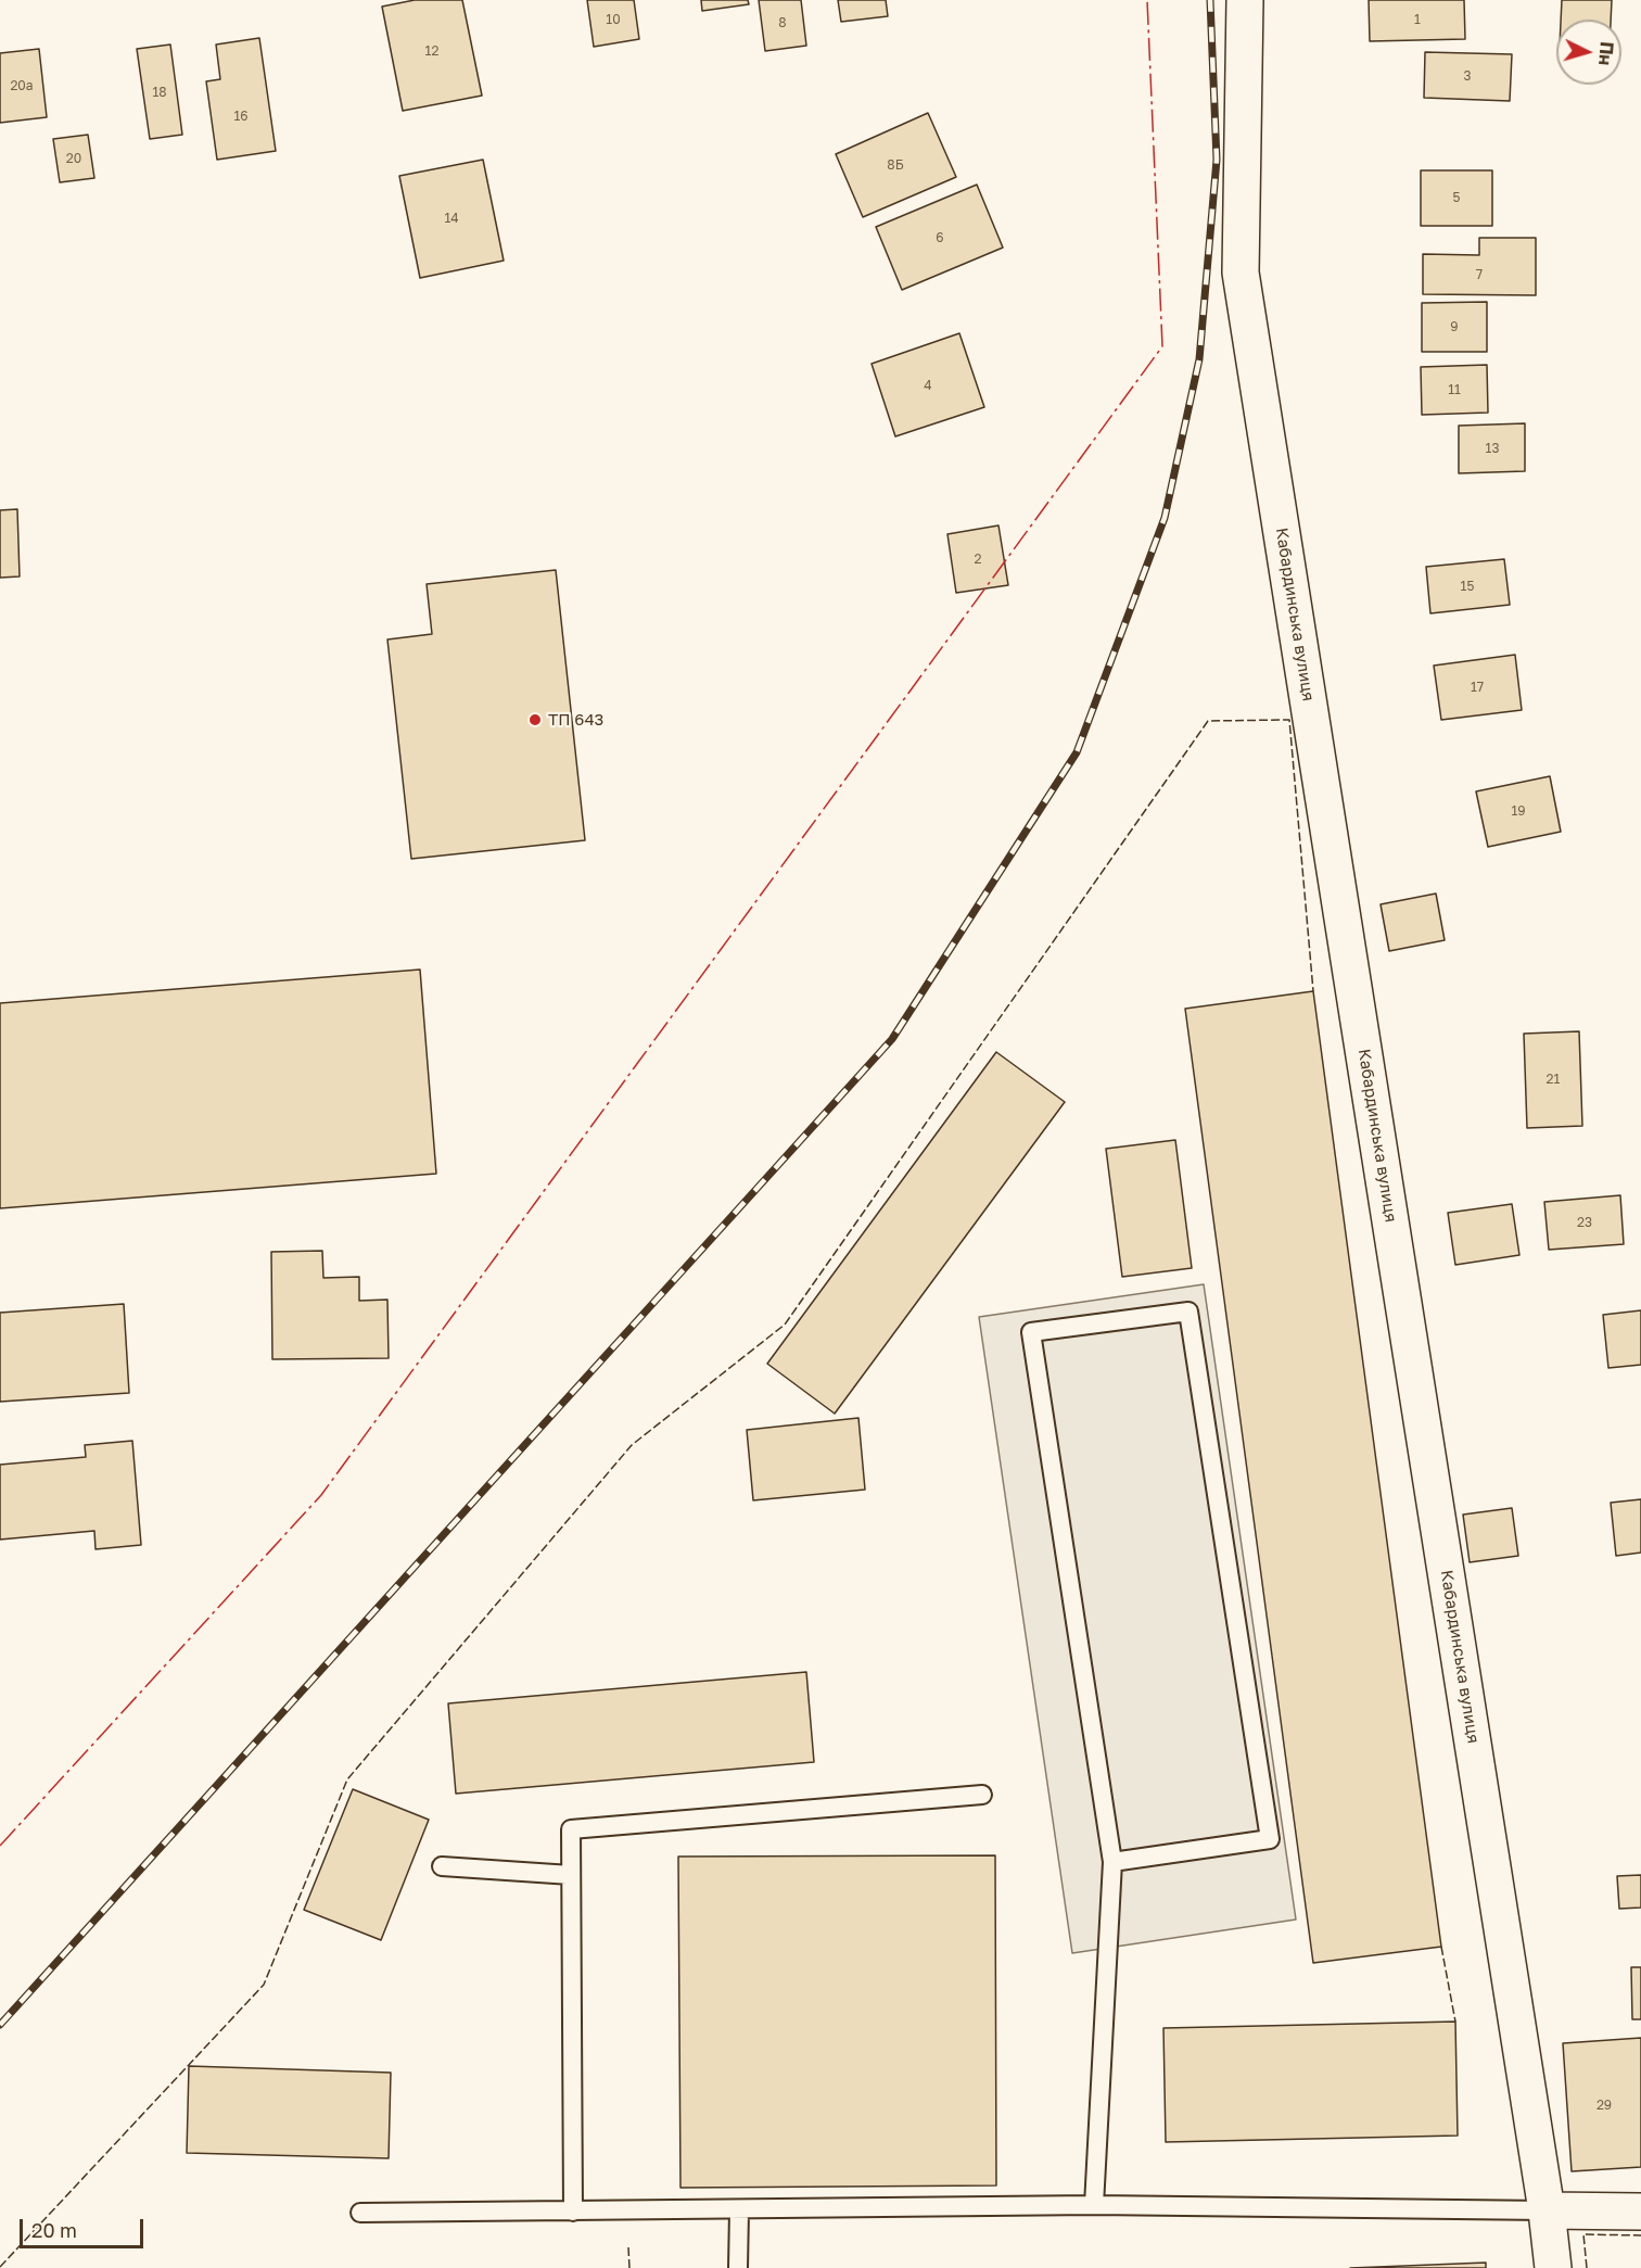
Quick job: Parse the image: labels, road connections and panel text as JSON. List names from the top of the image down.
{
  "streets": {
    "street": ["Кабардинська вулиця"]
  },
  "places": ["ТП 643"],
  "house_numbers": [
    "10",
    "1",
    "8",
    "12",
    "3",
    "20а",
    "18",
    "16",
    "20",
    "8Б",
    "5",
    "14",
    "6",
    "7",
    "9",
    "4",
    "11",
    "13",
    "2",
    "15",
    "17",
    "19",
    "21",
    "23",
    "29"
  ],
  "scale_bar": "20 m",
  "north": "right"
}
